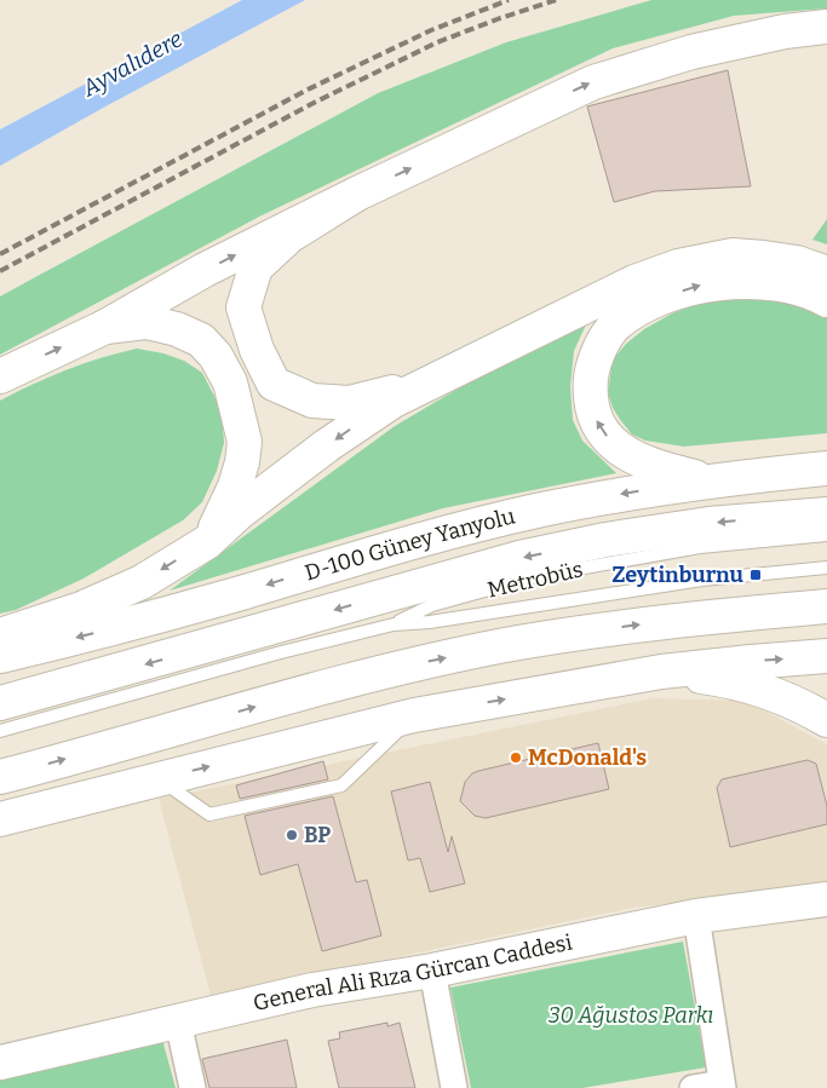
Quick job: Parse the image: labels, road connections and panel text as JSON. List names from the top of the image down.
{
  "streets": {
    "main road": ["D-100 Güney Yanyolu", "General Ali Rıza Gürcan Caddesi"],
    "lane": ["Metrobüs"]
  },
  "water": ["Ayvalıdere"],
  "parks": ["30 Ağustos Parkı"],
  "places": {
    "transit": ["Zeytinburnu"],
    "other": ["McDonald's", "BP"]
  }
}
